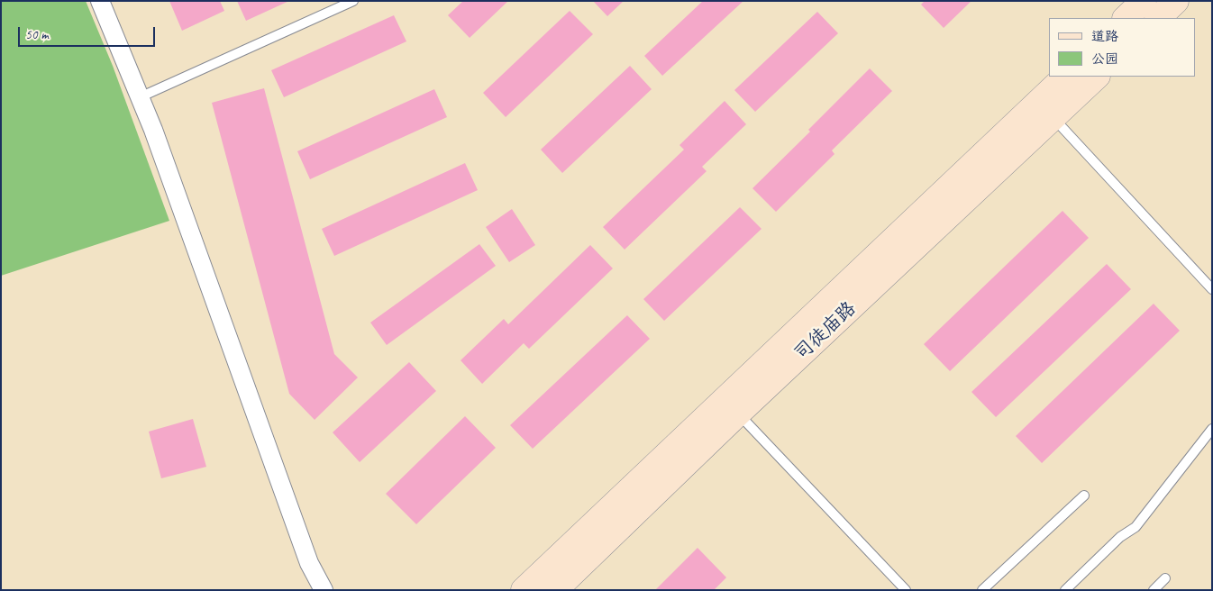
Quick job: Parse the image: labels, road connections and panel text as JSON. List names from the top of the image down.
{
  "streets": {
    "main road": ["司徒庙路"]
  },
  "legend": ["道路", "公园"],
  "scale_bar": "50 m"
}
